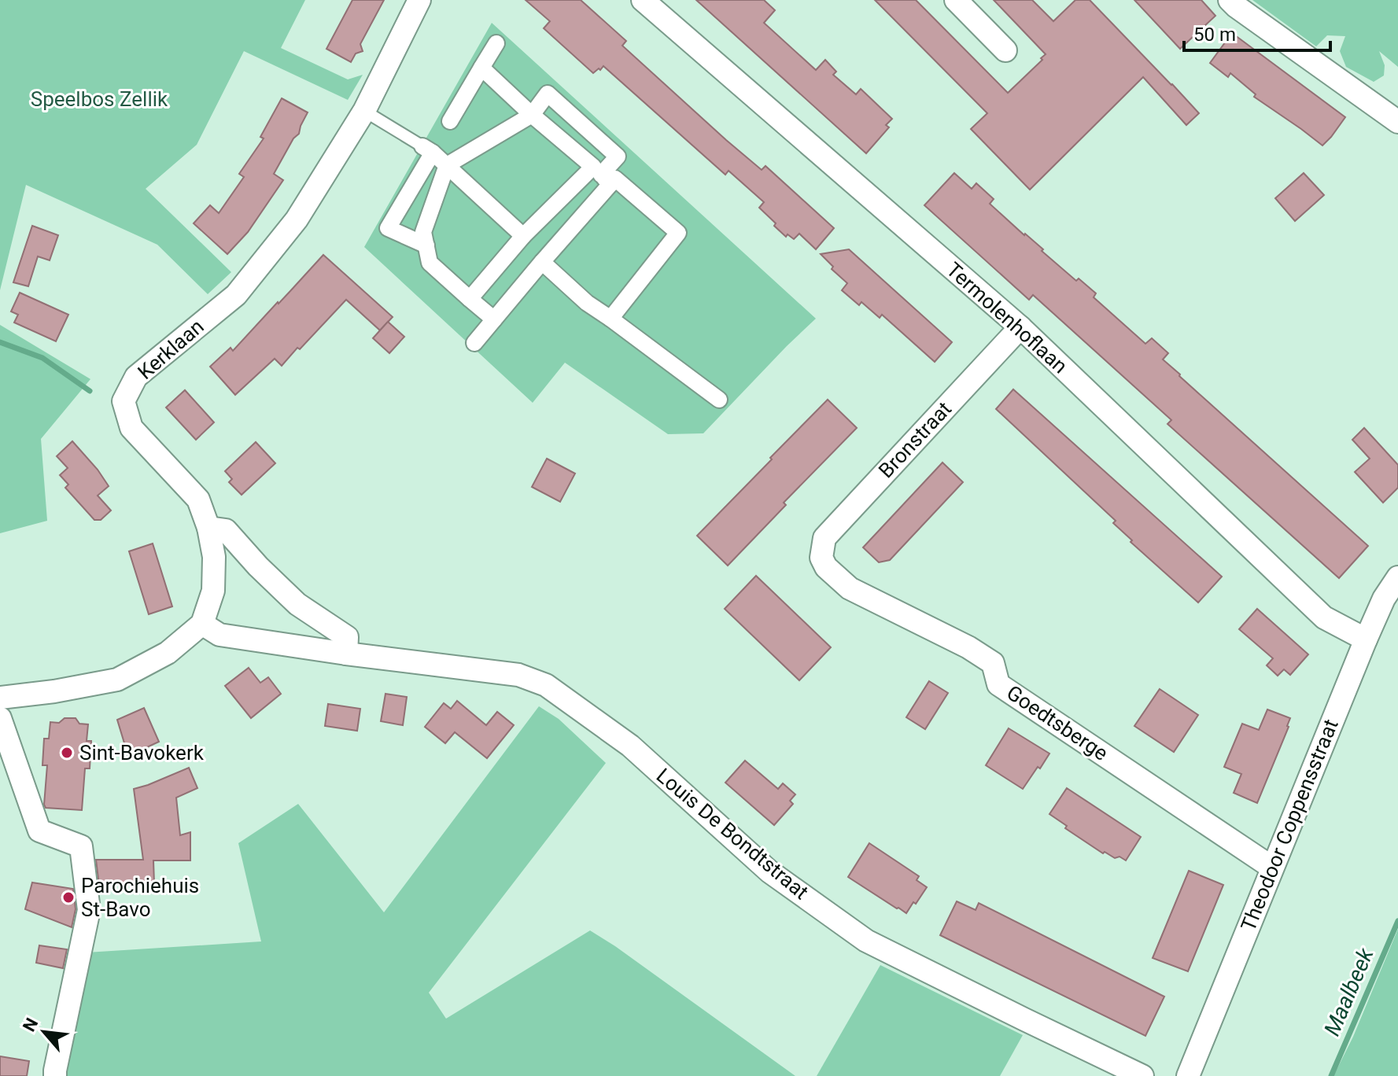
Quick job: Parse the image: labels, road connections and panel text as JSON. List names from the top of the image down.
{
  "streets": {
    "street": [
      "Termolenhoflaan",
      "Kerklaan",
      "Bronstraat",
      "Goedtsberge",
      "Theodoor Coppensstraat",
      "Louis De Bondtstraat"
    ]
  },
  "crossings": [
    ["Termolenhoflaan", "Bronstraat"],
    ["Termolenhoflaan", "Theodoor Coppensstraat"],
    ["Kerklaan", "Louis De Bondtstraat"],
    ["Bronstraat", "Goedtsberge"],
    ["Goedtsberge", "Theodoor Coppensstraat"]
  ],
  "water": ["Maalbeek"],
  "parks": ["Speelbos Zellik"],
  "places": ["Sint-Bavokerk", "Parochiehuis St-Bavo"],
  "scale_bar": "50 m",
  "north": "top left"
}
